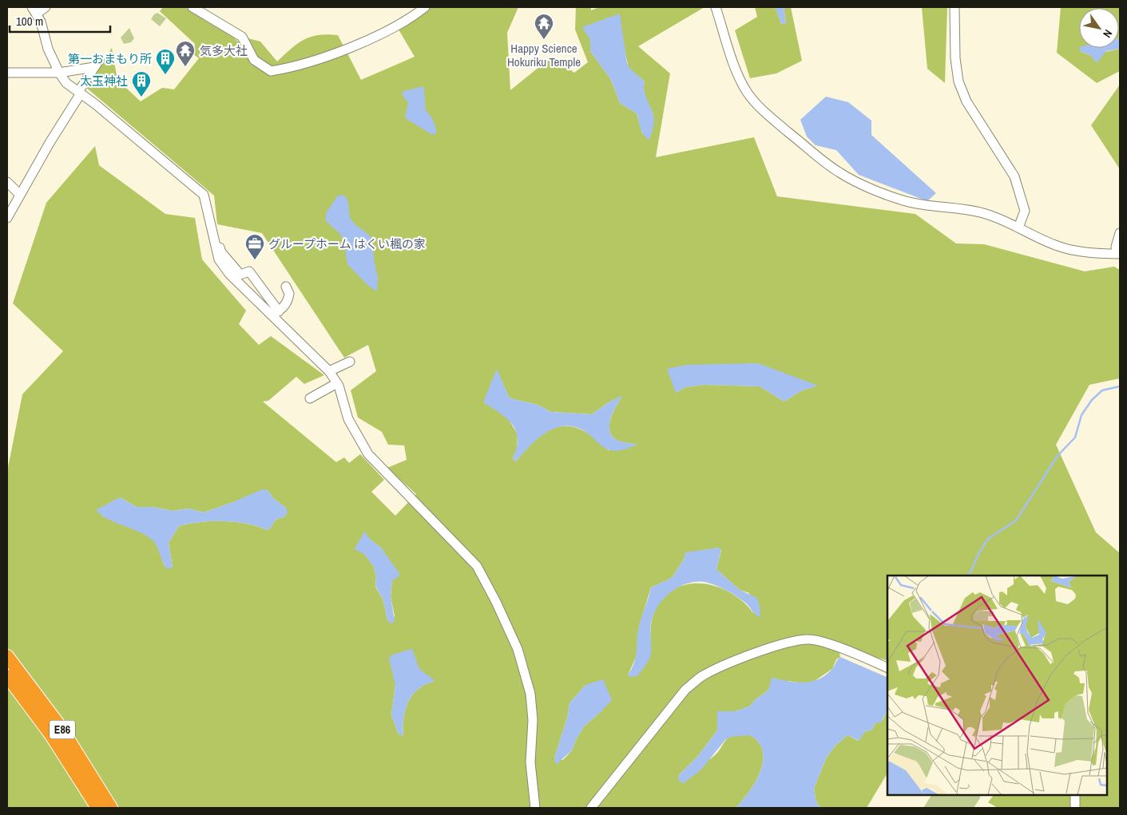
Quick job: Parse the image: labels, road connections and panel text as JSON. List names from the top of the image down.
{
  "streets": {
    "highway": ["E86"]
  },
  "places": {
    "temple": ["Happy Science Hokuriku Temple", "気多大社"],
    "building": ["第一おまもり所", "太玉神社"],
    "office": ["グループホーム はくい楓の家"]
  },
  "scale_bar": "100 m",
  "north": "bottom right"
}
